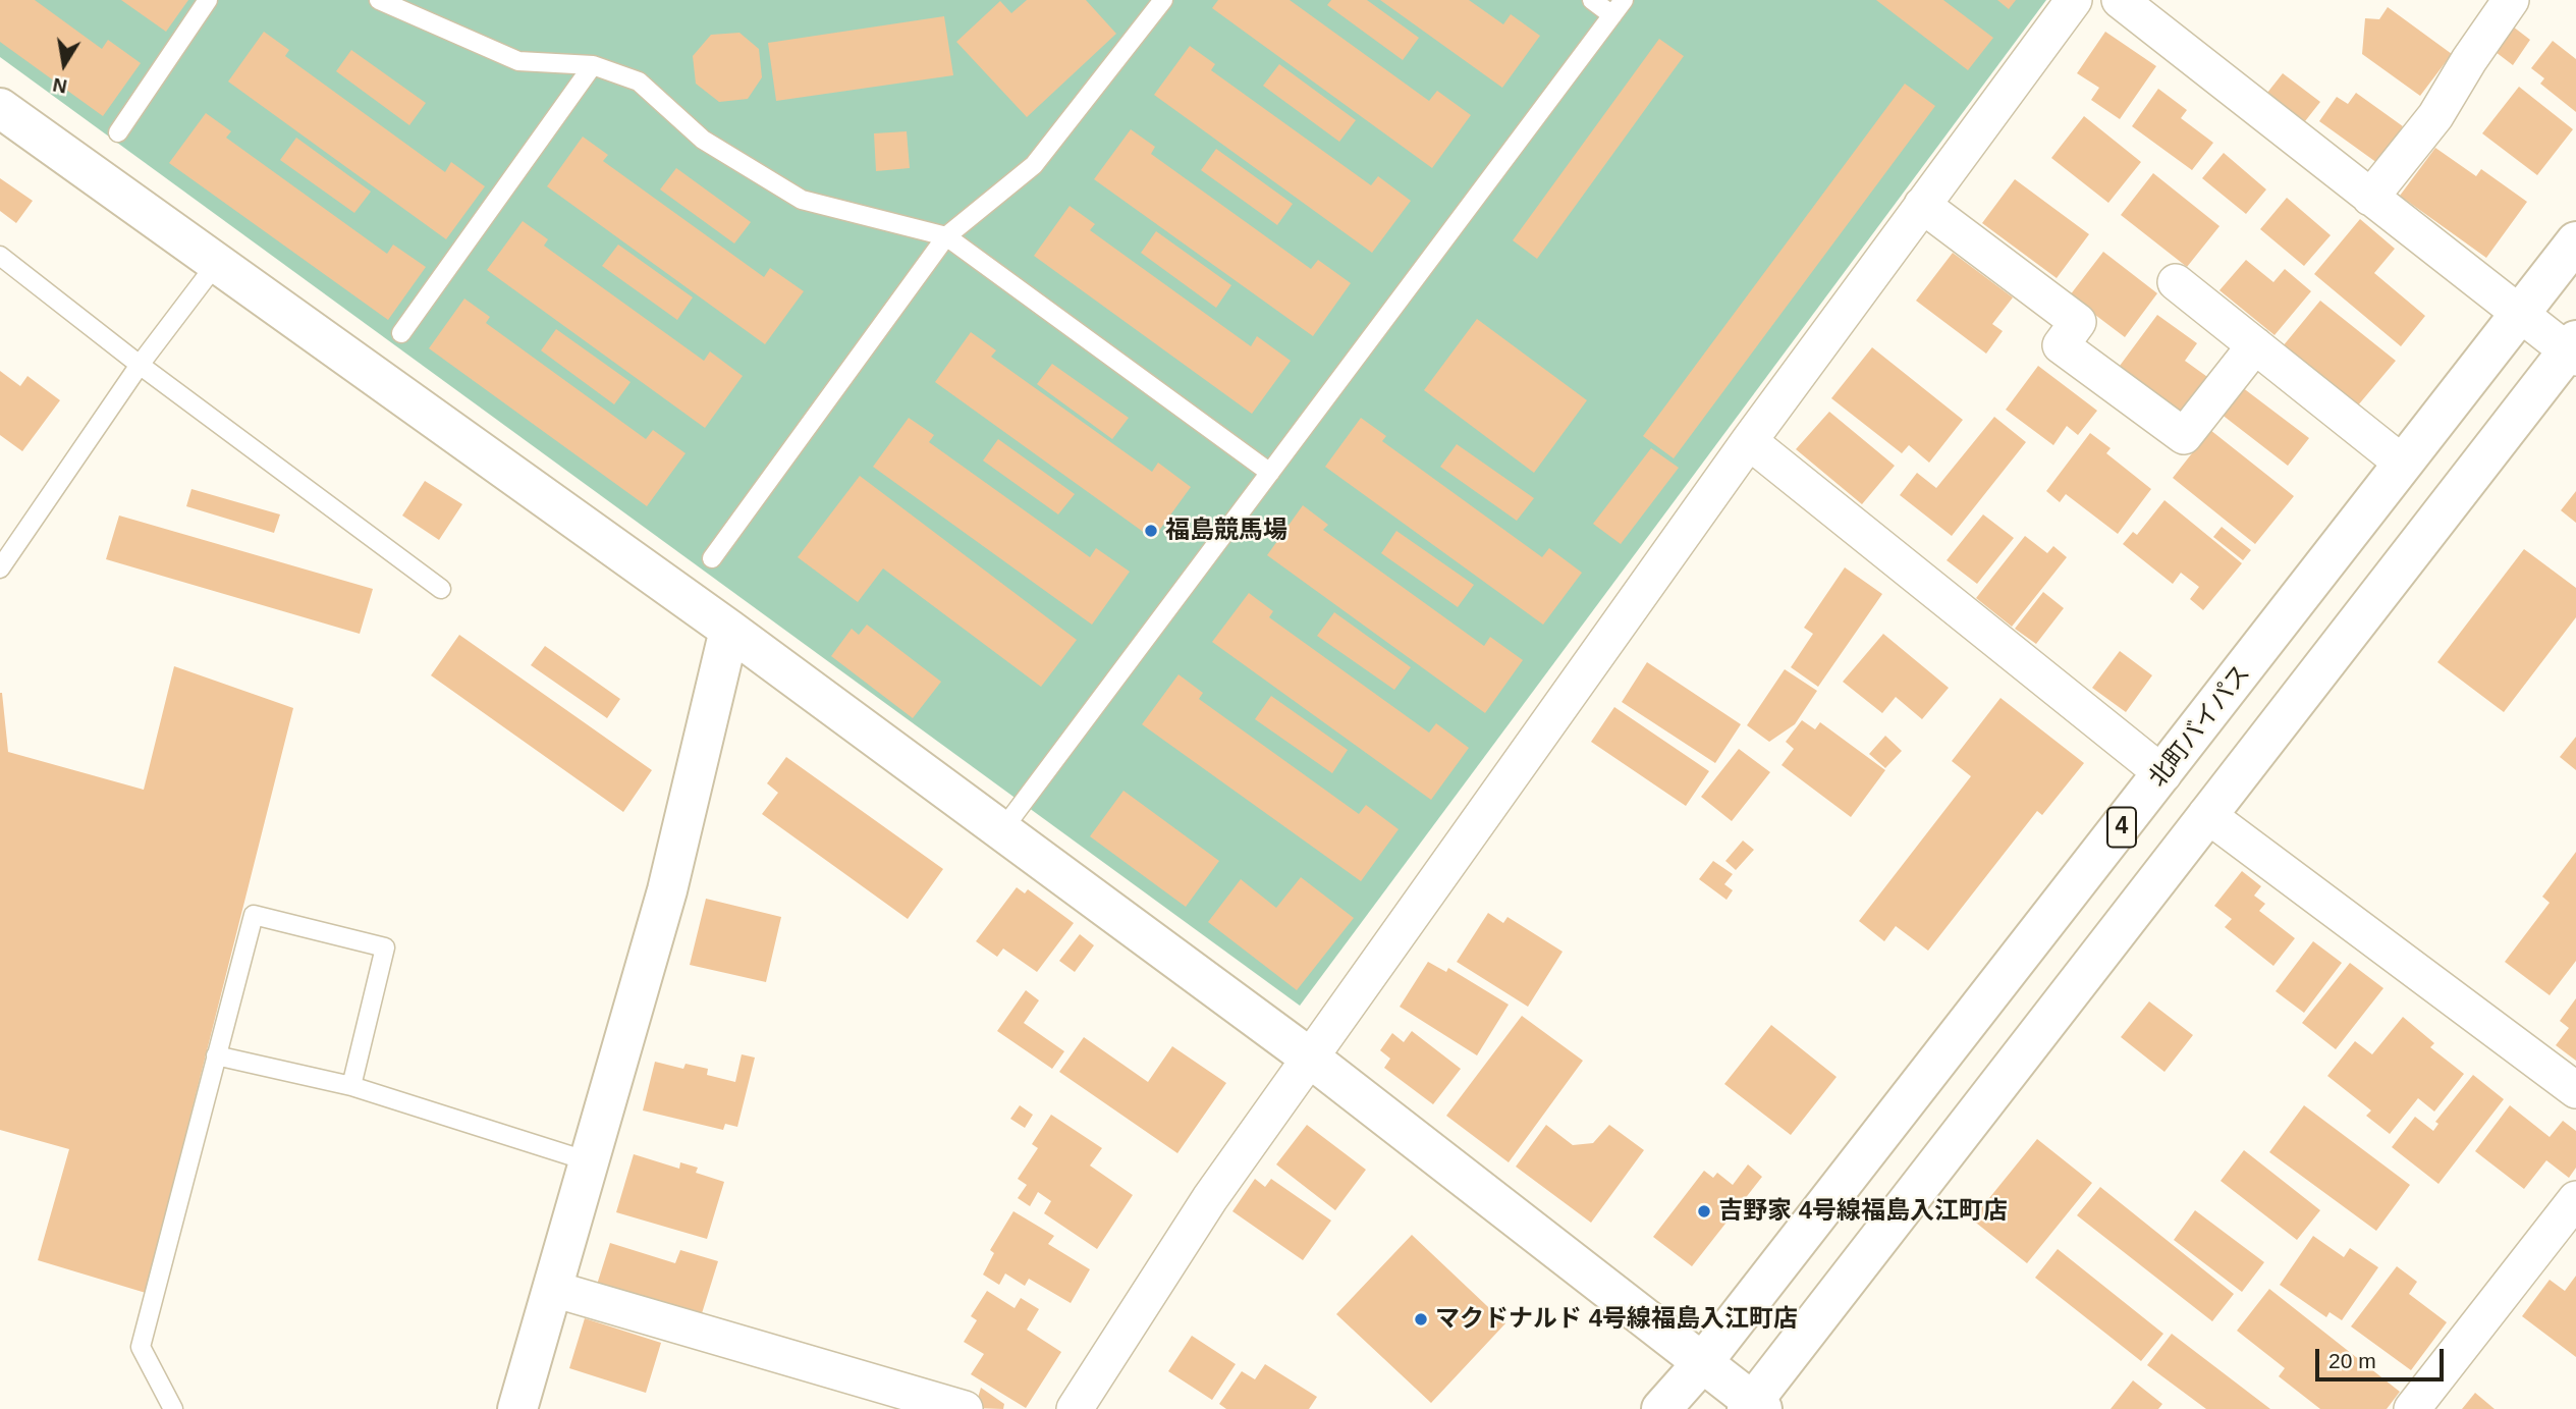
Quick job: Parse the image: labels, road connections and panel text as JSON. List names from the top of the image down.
{
  "streets": {
    "main road": ["北町バイパス", "4"]
  },
  "places": ["福島競馬場", "吉野家 4号線福島入江町店", "マクドナルド 4号線福島入江町店"],
  "scale_bar": "20 m",
  "north": "bottom"
}
